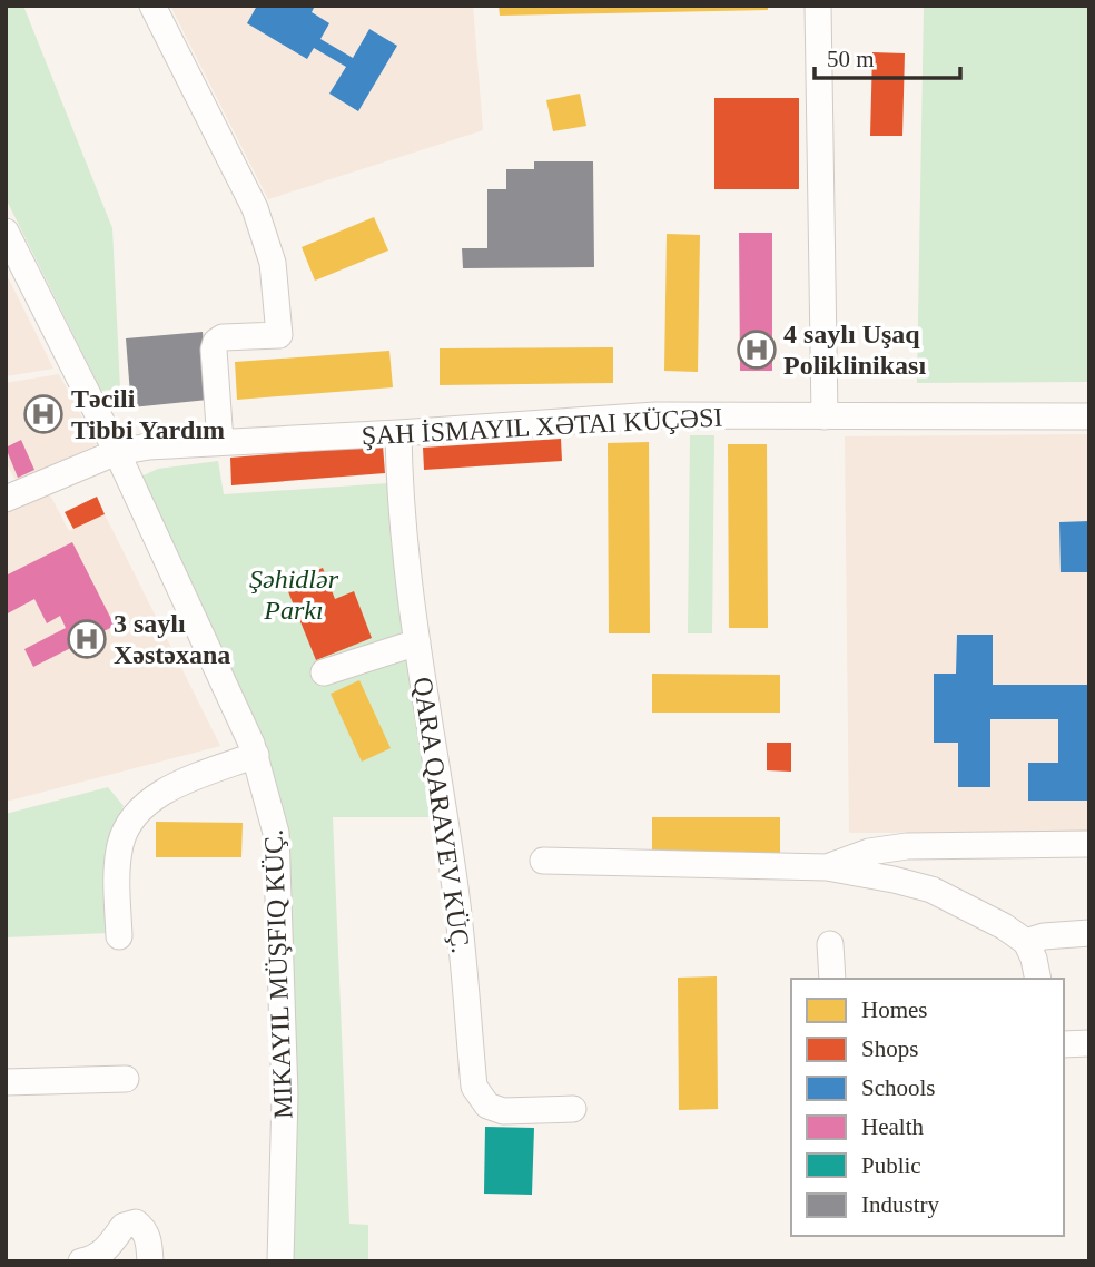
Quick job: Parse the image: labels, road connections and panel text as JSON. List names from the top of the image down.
{
  "streets": {
    "street": ["QARA QARAYEV KÜÇ."]
  },
  "parks": ["Şəhidlər Parkı"],
  "places": {
    "hospital": ["4 saylı Uşaq Poliklinikası", "Təcili Tibbi Yardım", "3 saylı Xəstəxana"]
  },
  "legend": [
    "Homes",
    "Shops",
    "Schools",
    "Health",
    "Public",
    "Industry"
  ],
  "scale_bar": "50 m"
}
